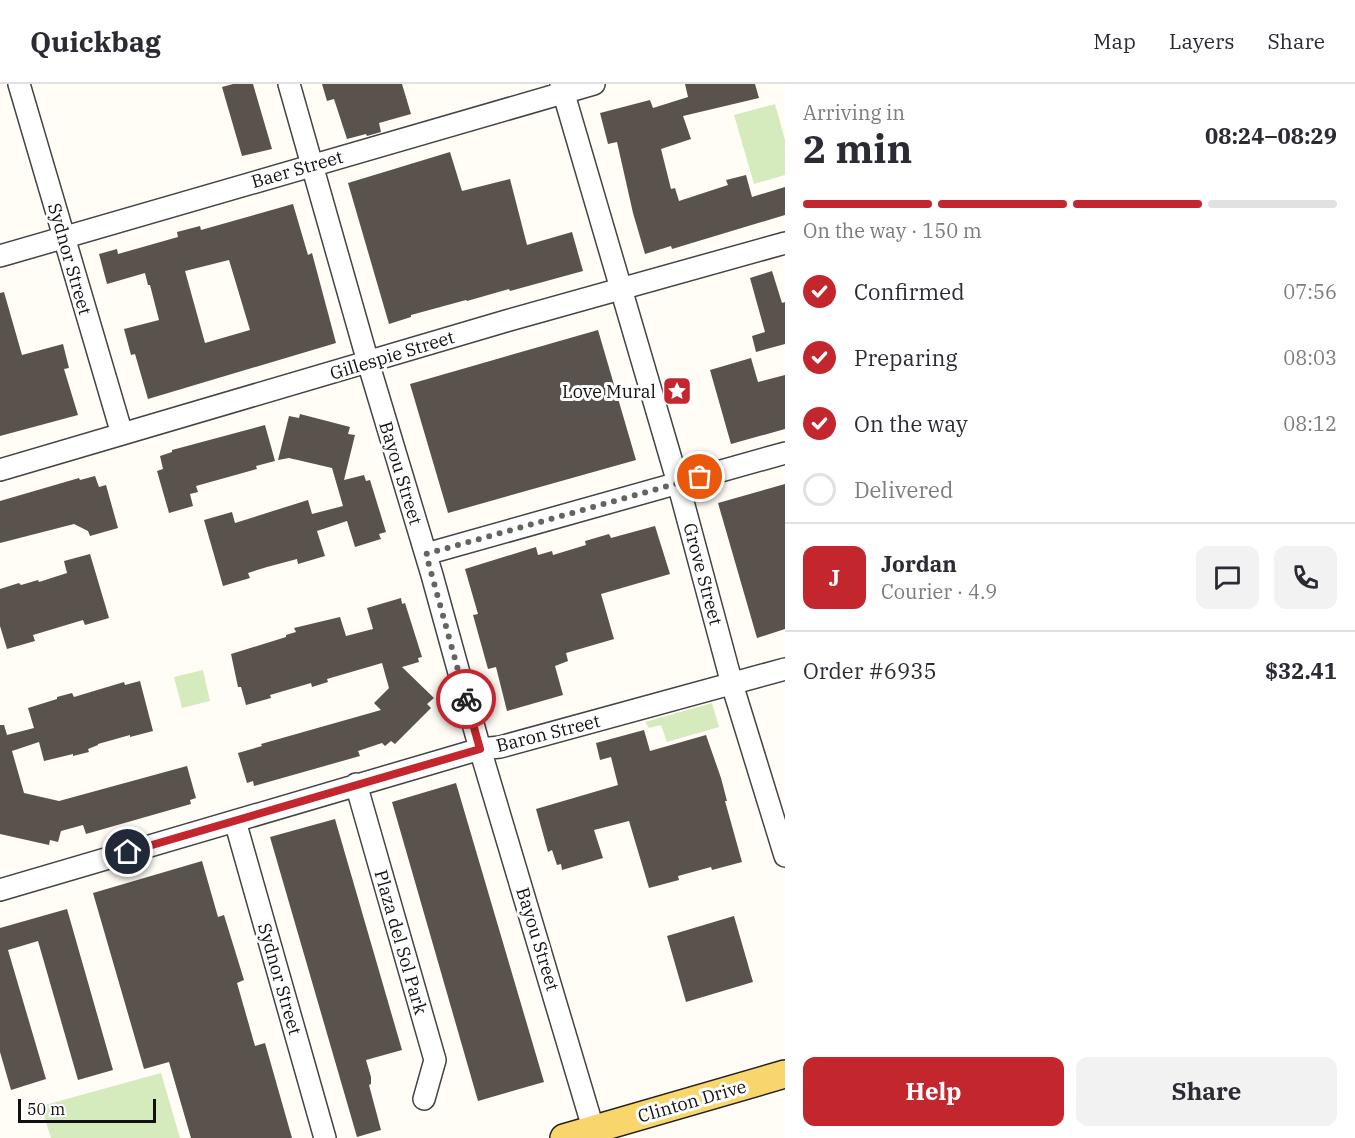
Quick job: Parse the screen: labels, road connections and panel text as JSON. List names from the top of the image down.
{
  "streets": {
    "main road": ["Clinton Drive"],
    "street": [
      "Baer Street",
      "Sydnor Street",
      "Gillespie Street",
      "Bayou Street",
      "Grove Street",
      "Baron Street",
      "Plaza del Sol Park"
    ]
  },
  "crossings": [
    ["Baer Street", "Sydnor Street"],
    ["Baer Street", "Bayou Street"],
    ["Baer Street", "Grove Street"],
    ["Sydnor Street", "Gillespie Street"],
    ["Sydnor Street", "Baron Street"],
    ["Gillespie Street", "Bayou Street"],
    ["Gillespie Street", "Grove Street"],
    ["Bayou Street", "Baron Street"],
    ["Bayou Street", "Clinton Drive"],
    ["Grove Street", "Baron Street"],
    ["Baron Street", "Plaza del Sol Park"]
  ],
  "places": {
    "place": ["Love Mural"]
  },
  "scale_bar": "50 m",
  "page": {
    "header": "Quickbag",
    "nav": ["Map", "Layers", "Share"],
    "heading": ["2 min", "Arriving in", "08:24–08:29"],
    "panel": [
      "Jordan",
      "Courier · 4.9",
      "Order #6935",
      "$32.41"
    ],
    "bar": "On the way · 150 m",
    "list": [
      ["Confirmed", "07:56"],
      ["Preparing", "08:03"],
      ["On the way", "08:12"],
      "Delivered"
    ],
    "round": "J",
    "buttons": ["Help", "Share"],
    "scale": "50 m"
  }
}
